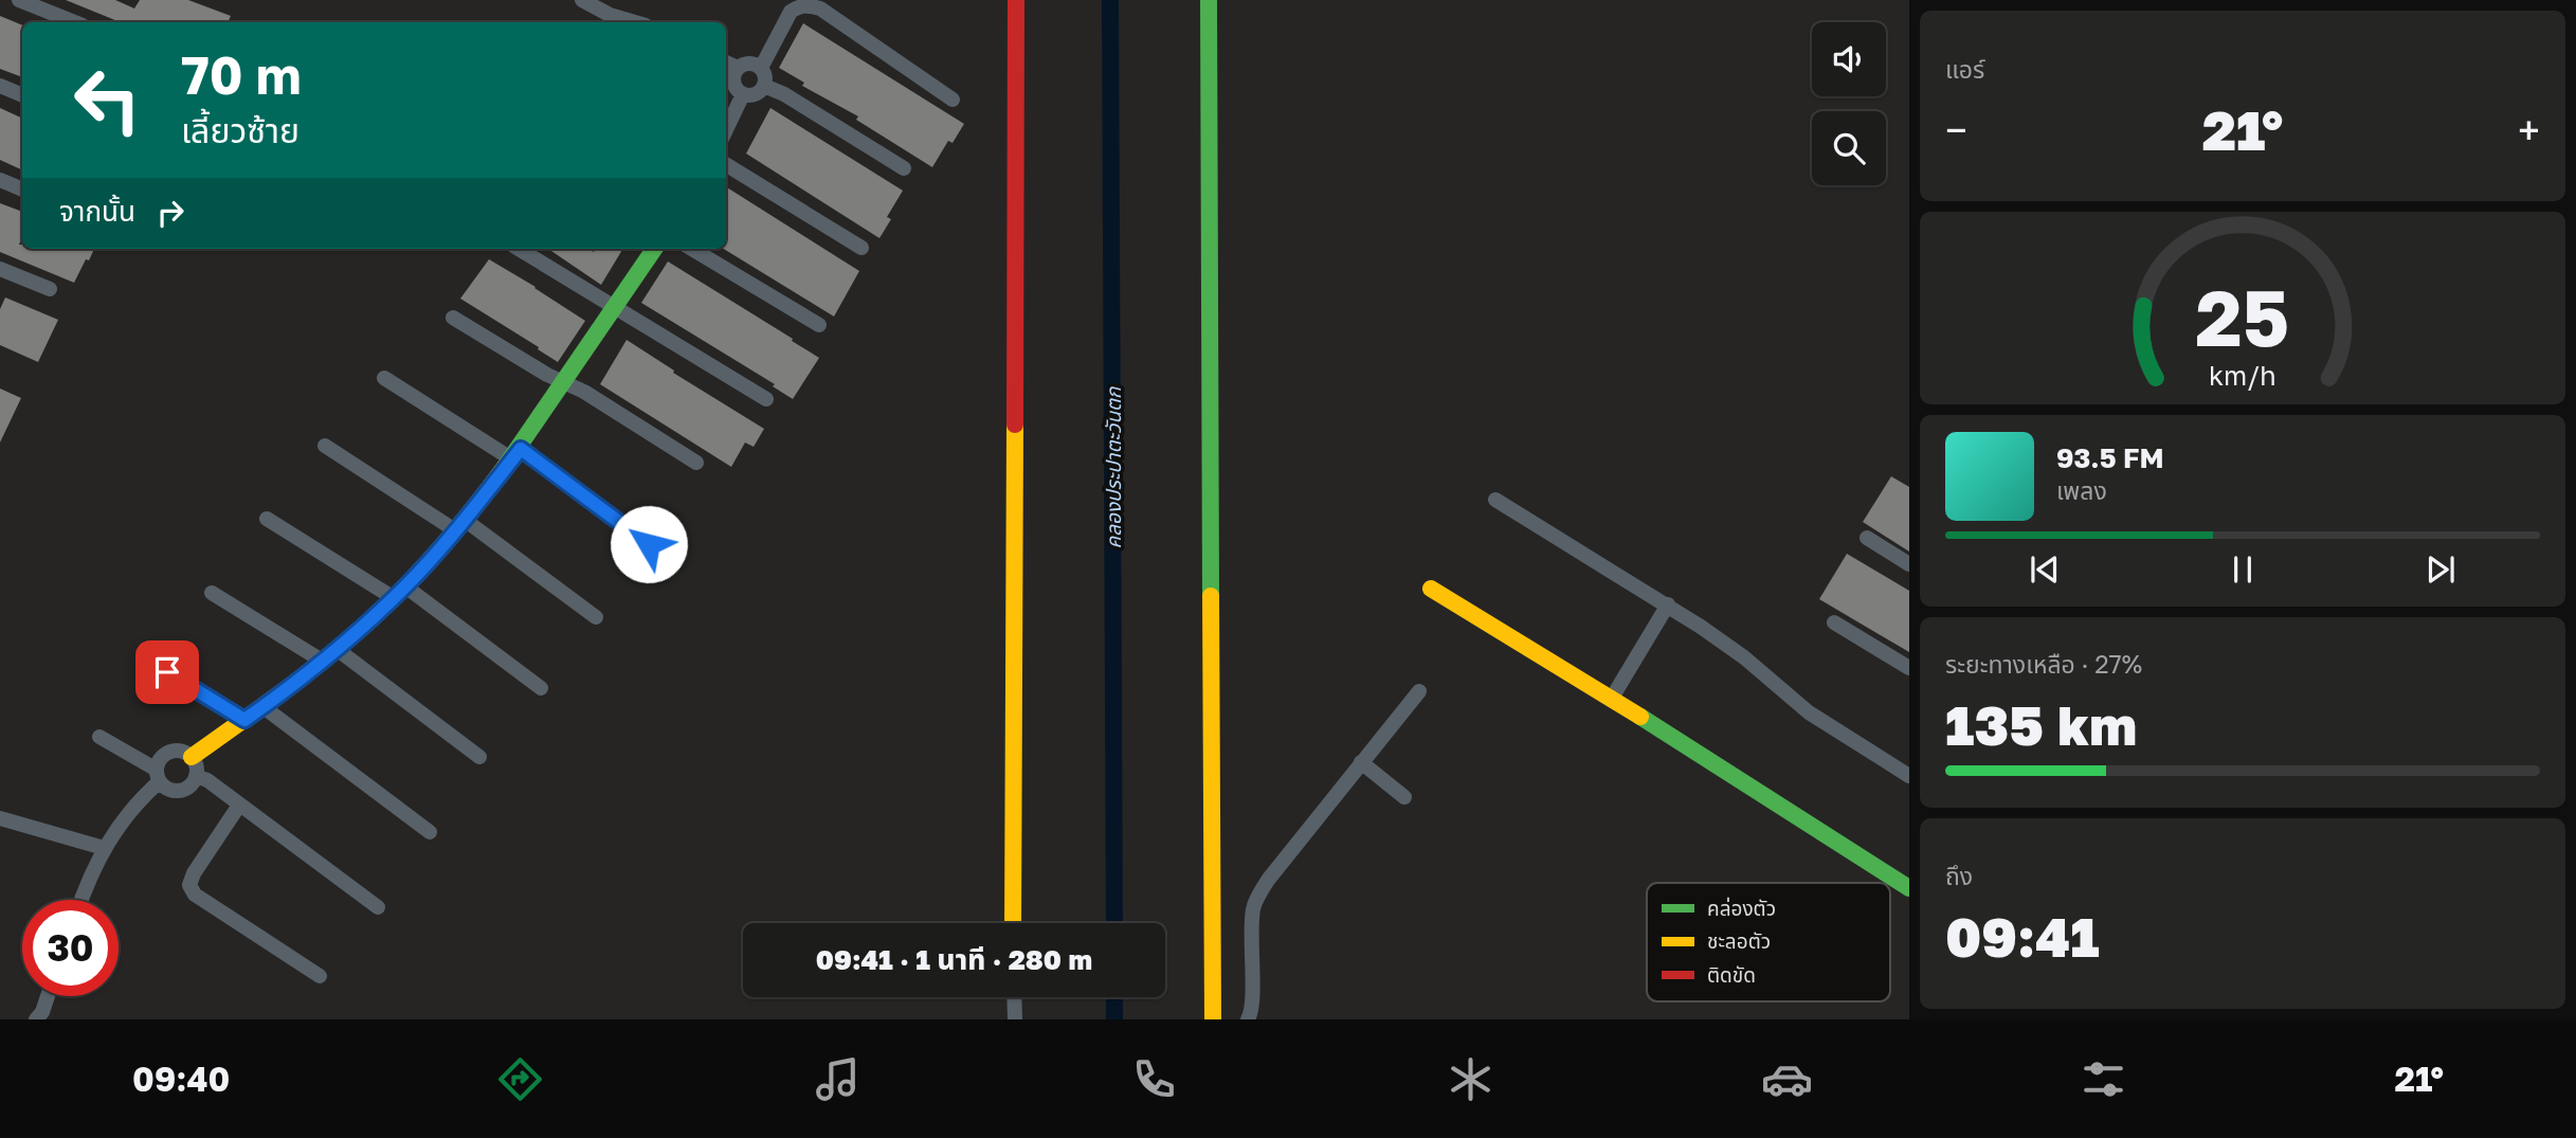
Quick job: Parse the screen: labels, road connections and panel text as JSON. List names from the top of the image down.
{
  "water": ["คลองประปาตะวันตก"],
  "legend": ["คล่องตัว", "ชะลอตัว", "ติดขัด"],
  "page": {
    "tile": [
      "แอร์",
      ["ระยะทางเหลือ · 27%", "135 km"],
      ["ถึง", "09:41"]
    ],
    "turn": ["70 m", "เลี้ยวซ้าย"],
    "heat": ["−", "21°", "+"],
    "then": "จากนั้น",
    "song": ["93.5 FM", "เพลง"],
    "limit": "30",
    "trip": "09:41 · 1 นาที · 280 m",
    "tabs": ["09:40", "21°"],
    "gauge": ["25", "km/h"]
  }
}
